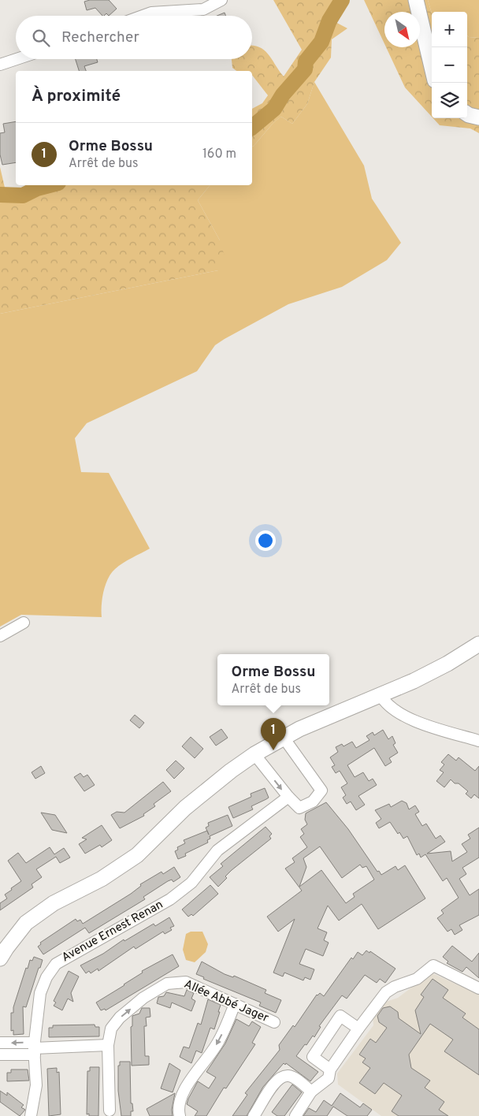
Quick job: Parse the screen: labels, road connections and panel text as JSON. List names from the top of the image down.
{
  "streets": {
    "street": ["Avenue Ernest Renan", "Allée Abbé Jager"]
  },
  "one_way": ["Allée Abbé Jager"],
  "north": "bottom right",
  "page": {
    "map_buttons": ["+", "−"],
    "search": "Rechercher",
    "heading": "À proximité",
    "list": [
      {
        "mark": "1",
        "name": "Orme Bossu",
        "note": "Arrêt de bus",
        "value": "160 m"
      }
    ],
    "popup": ["Orme Bossu", "Arrêt de bus"],
    "pins": "1"
  }
}
